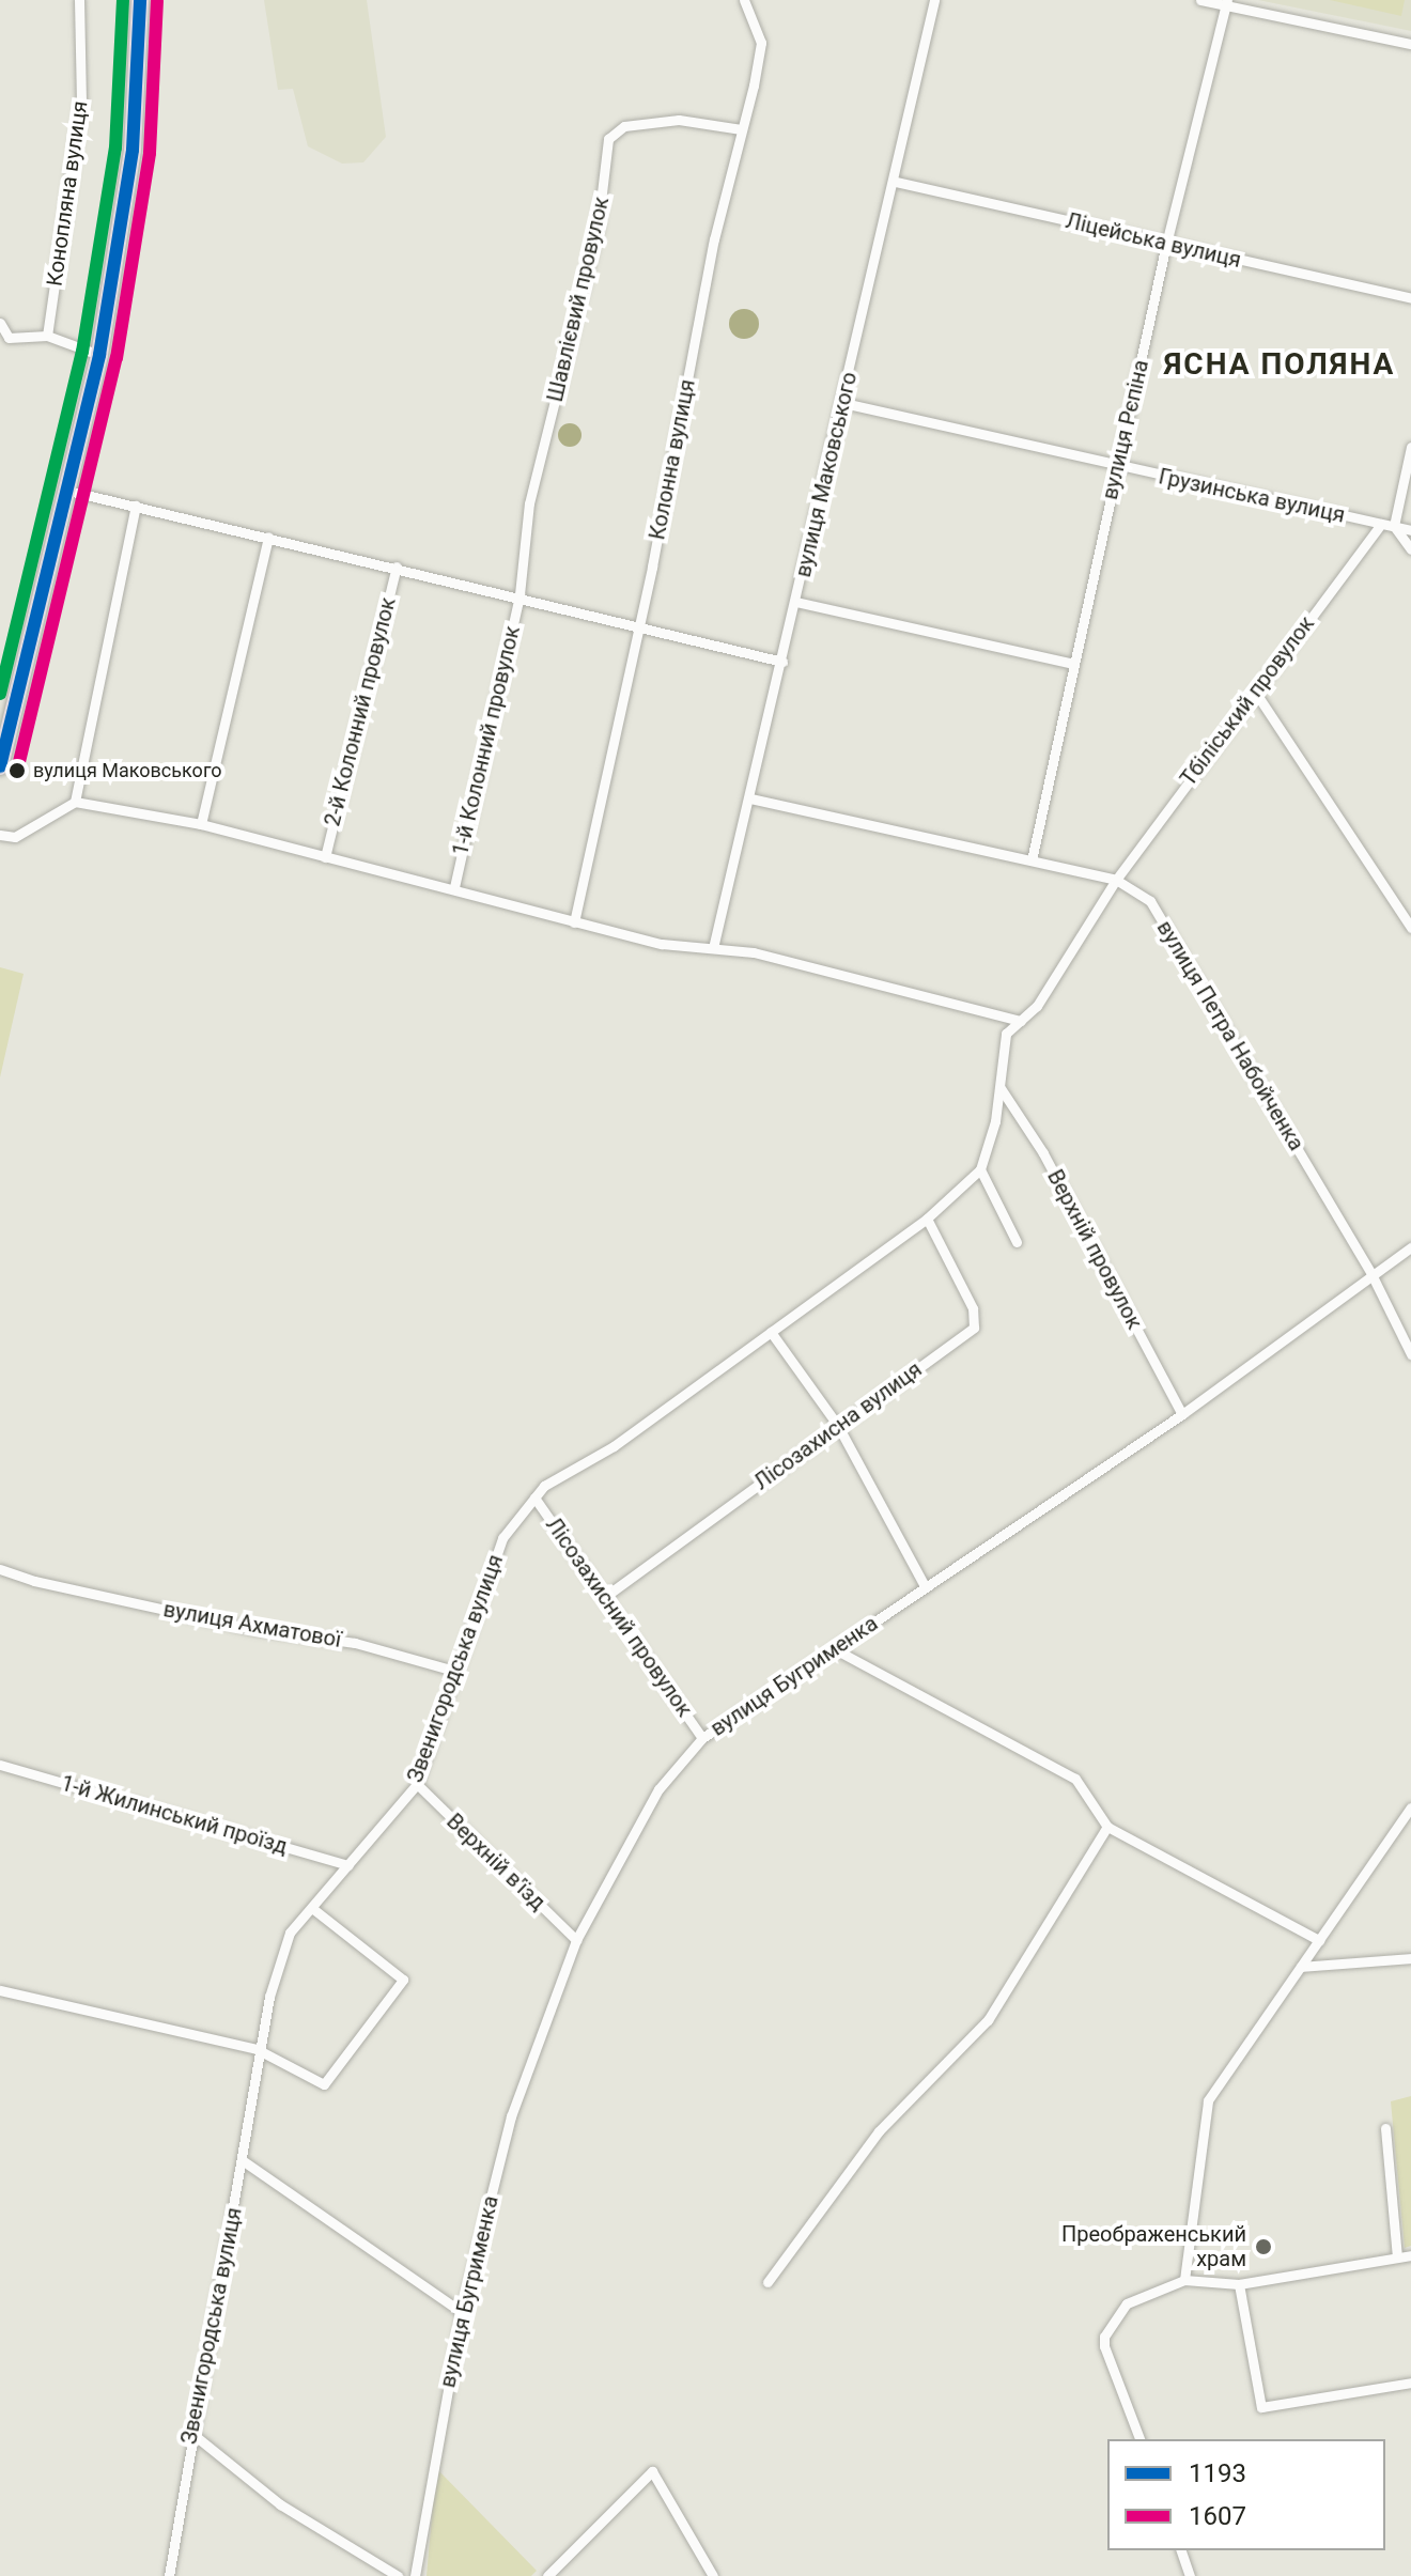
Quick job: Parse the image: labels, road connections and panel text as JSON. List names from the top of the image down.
{
  "streets": {
    "street": [
      "Конопляна вулиця",
      "Ліцейська вулиця",
      "Шавлієвий провулок",
      "вулиця Рєпіна",
      "Колонна вулиця",
      "вулиця Маковського",
      "Грузинська вулиця",
      "Тбіліський провулок",
      "2-й Колонний провулок",
      "1-й Колонний провулок",
      "вулиця Петра Набойченка",
      "Верхній провулок",
      "Лісозахисна вулиця",
      "Лісозахисний провулок",
      "вулиця Ахматової",
      "Звенигородська вулиця",
      "вулиця Бугрименка",
      "1-й Жилинський проїзд",
      "Верхній в'їзд"
    ]
  },
  "crossings": [
    ["Ліцейська вулиця", "вулиця Рєпіна"],
    ["Ліцейська вулиця", "вулиця Маковського"],
    ["Шавлієвий провулок", "Колонна вулиця"],
    ["Шавлієвий провулок", "1-й Колонний провулок"],
    ["вулиця Рєпіна", "Грузинська вулиця"],
    ["вулиця Рєпіна", "вулиця Петра Набойченка"],
    ["вулиця Маковського", "Грузинська вулиця"],
    ["вулиця Маковського", "вулиця Петра Набойченка"],
    ["Грузинська вулиця", "Тбіліський провулок"],
    ["Тбіліський провулок", "вулиця Петра Набойченка"],
    ["вулиця Петра Набойченка", "вулиця Бугрименка"],
    ["Верхній провулок", "вулиця Бугрименка"],
    ["Лісозахисна вулиця", "Лісозахисний провулок"],
    ["Лісозахисна вулиця", "Звенигородська вулиця"],
    ["Лісозахисний провулок", "Звенигородська вулиця"],
    ["Лісозахисний провулок", "вулиця Бугрименка"],
    ["вулиця Ахматової", "Звенигородська вулиця"],
    ["Звенигородська вулиця", "1-й Жилинський проїзд"],
    ["Звенигородська вулиця", "Верхній в'їзд"],
    ["вулиця Бугрименка", "Верхній в'їзд"]
  ],
  "districts": ["ЯСНА ПОЛЯНА"],
  "places": ["вулиця Маковського", "Преображенський храм"],
  "lines": ["transit line 1193", "transit line 1607"],
  "legend": ["1193", "1607"]
}
